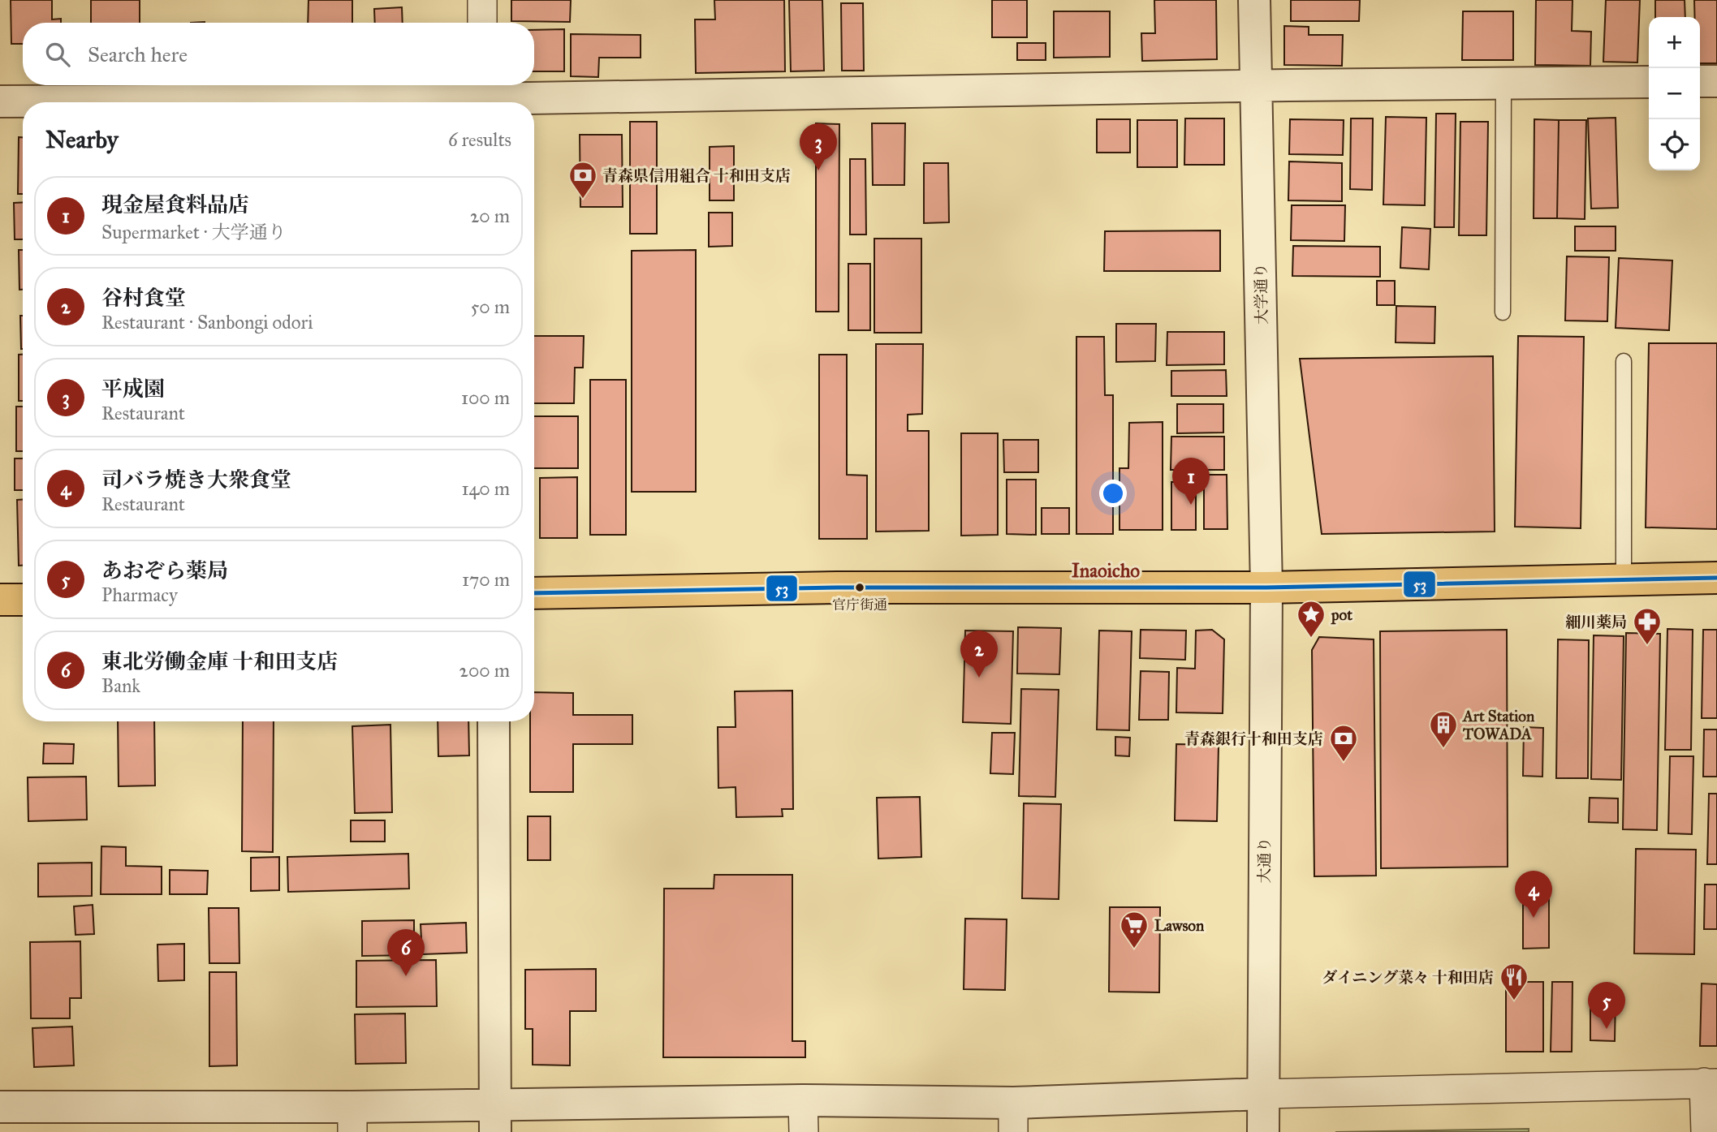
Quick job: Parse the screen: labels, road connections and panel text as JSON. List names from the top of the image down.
{
  "streets": {
    "street": ["大学通り", "大通り"]
  },
  "crossings": [
    ["大学通り", "大通り"]
  ],
  "districts": ["Inaoicho"],
  "places": {
    "bank": ["青森県信用組合 十和田支店", "青森銀行十和田支店"],
    "other": ["官庁街通"],
    "place": ["pot"],
    "pharmacy": ["細川薬局"],
    "building": ["Art Station TOWADA"],
    "supermarket": ["Lawson"],
    "restaurant": ["ダイニング菜々 十和田店"]
  },
  "lines": ["transit line 53"],
  "page": {
    "map_buttons": ["+", "−"],
    "search": "Search here",
    "heading": ["Nearby", "6 results"],
    "pins": [
      "3",
      "1",
      "2",
      "4",
      "6",
      "5"
    ],
    "list": [
      {
        "mark": "1",
        "name": "現金屋食料品店",
        "note": "Supermarket · 大学通り",
        "value": "20 m"
      },
      {
        "mark": "2",
        "name": "谷村食堂",
        "note": "Restaurant · Sanbongi odori",
        "value": "50 m"
      },
      {
        "mark": "3",
        "name": "平成園",
        "note": "Restaurant",
        "value": "100 m"
      },
      {
        "mark": "4",
        "name": "司バラ焼き大衆食堂",
        "note": "Restaurant",
        "value": "140 m"
      },
      {
        "mark": "5",
        "name": "あおぞら薬局",
        "note": "Pharmacy",
        "value": "170 m"
      },
      {
        "mark": "6",
        "name": "東北労働金庫 十和田支店",
        "note": "Bank",
        "value": "200 m"
      }
    ]
  }
}
